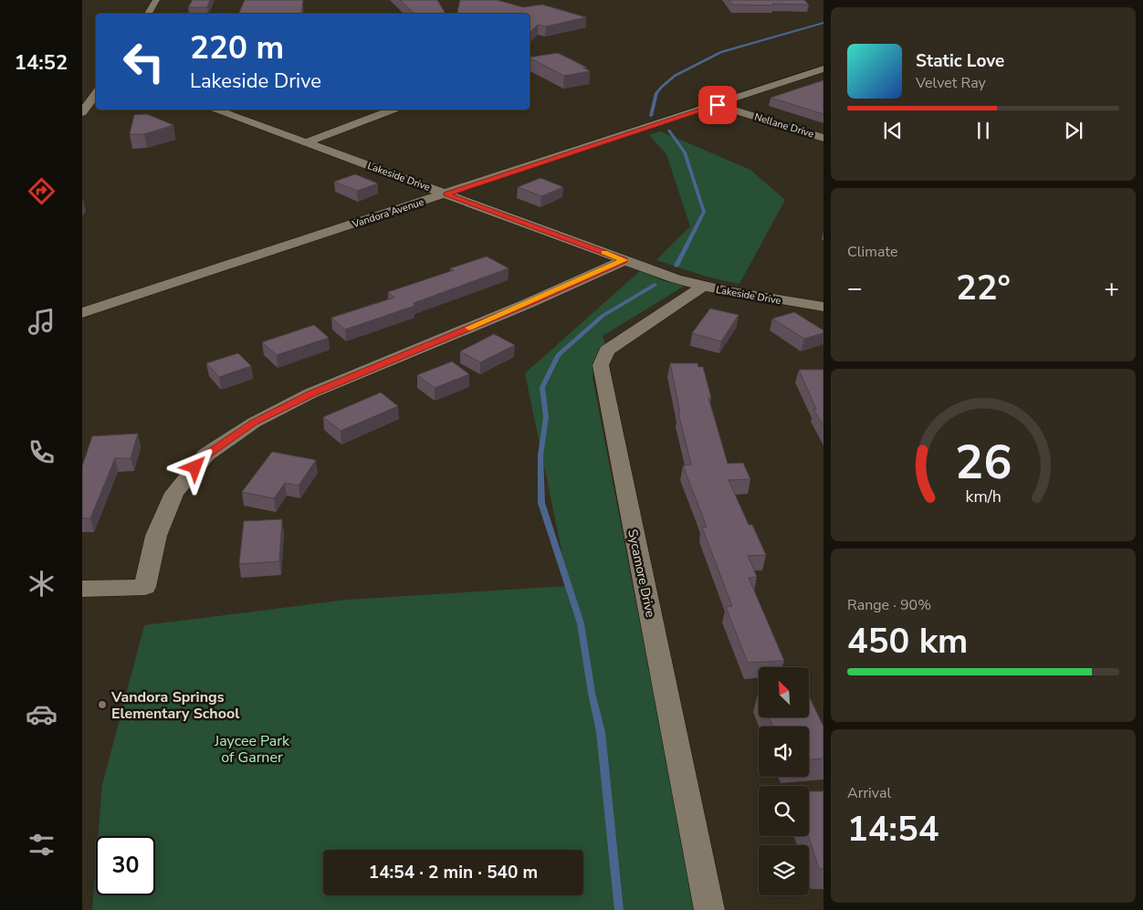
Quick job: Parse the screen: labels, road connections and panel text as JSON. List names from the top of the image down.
{
  "streets": {
    "street": [
      "Nellane Drive",
      "Lakeside Drive",
      "Vandora Avenue",
      "Sycamore Drive"
    ]
  },
  "crossings": [
    ["Nellane Drive", "Vandora Avenue"],
    ["Lakeside Drive", "Vandora Avenue"],
    ["Lakeside Drive", "Sycamore Drive"]
  ],
  "parks": ["Jaycee Park of Garner"],
  "places": ["Vandora Springs Elementary School"],
  "north": "top left",
  "page": {
    "tabs": "14:52",
    "turn": ["220 m", "Lakeside Drive"],
    "song": ["Static Love", "Velvet Ray"],
    "tile": [
      "Climate",
      ["Range · 90%", "450 km"],
      ["Arrival", "14:54"]
    ],
    "heat": ["−", "22°", "+"],
    "limit": "30",
    "trip": "14:54 · 2 min · 540 m",
    "gauge": ["26", "km/h"]
  }
}
